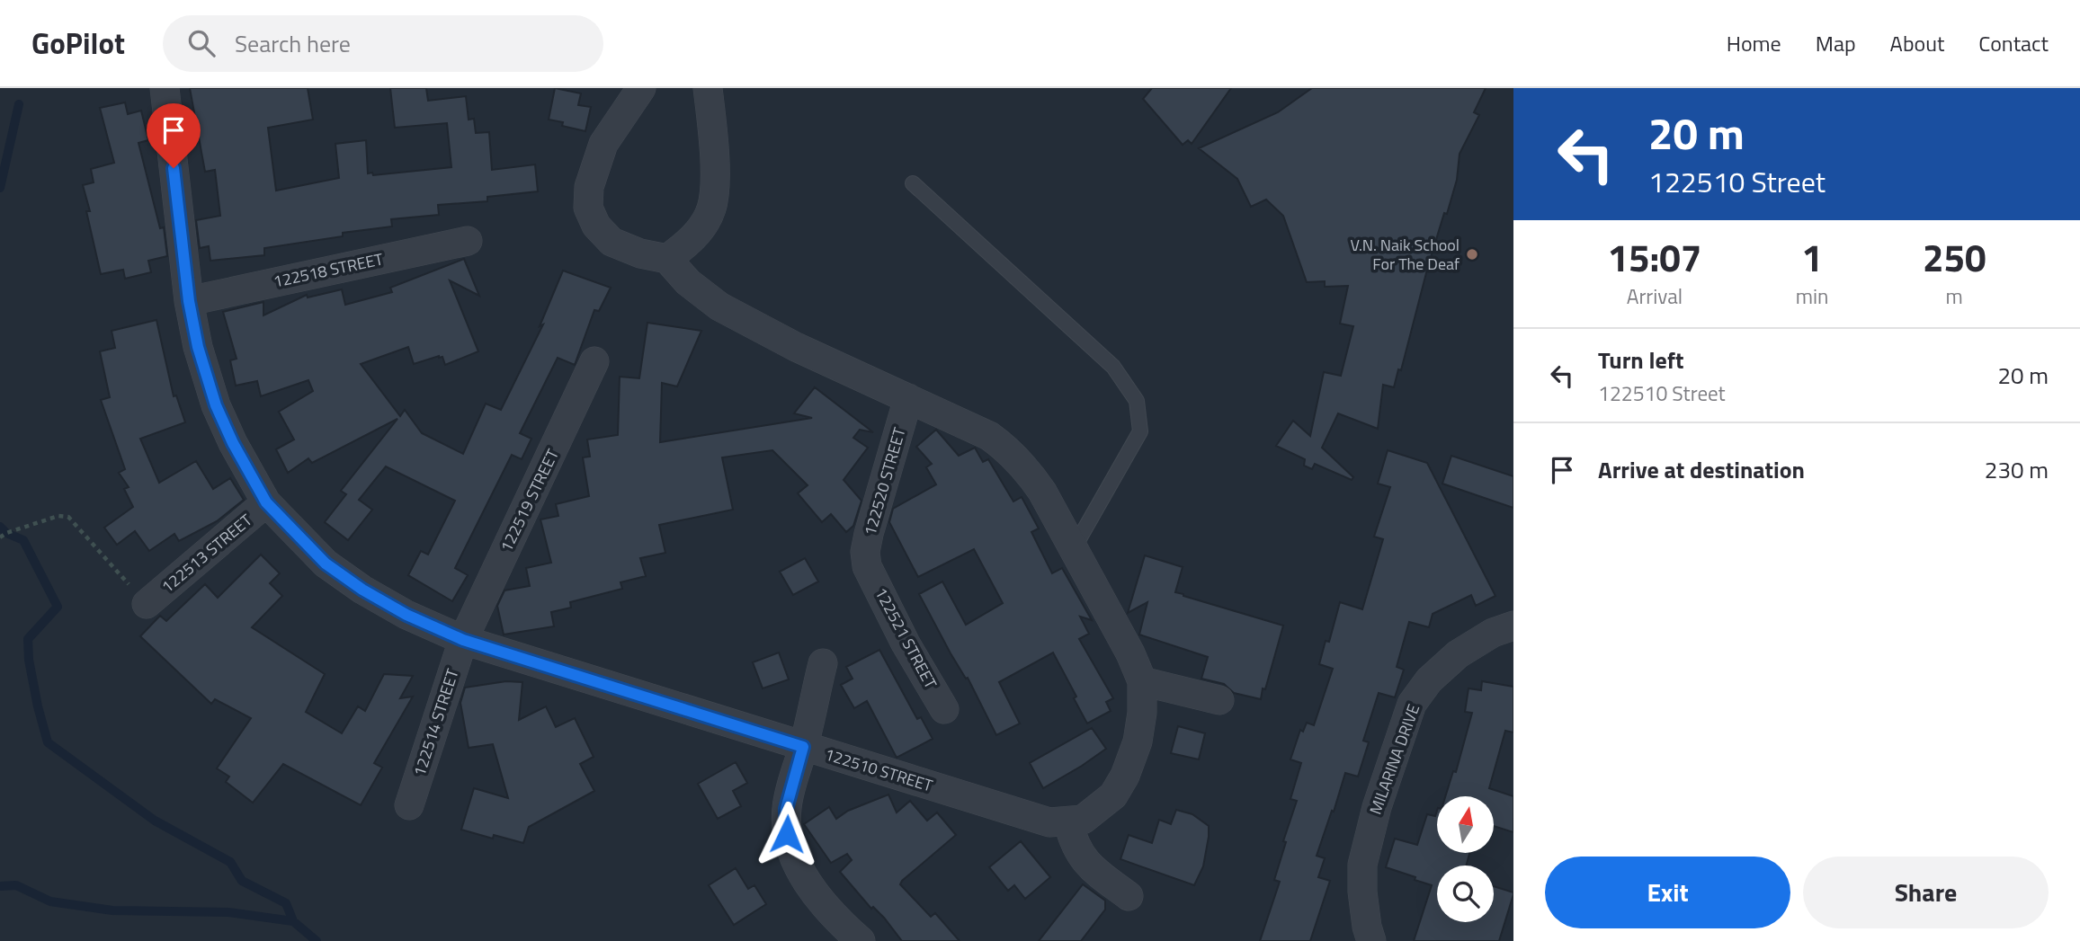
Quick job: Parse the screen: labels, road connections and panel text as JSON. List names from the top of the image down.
{
  "streets": {
    "street": [
      "122518 STREET",
      "122520 STREET",
      "122519 STREET",
      "122513 STREET",
      "122521 STREET",
      "122514 STREET",
      "MILARINA DRIVE",
      "122510 STREET"
    ]
  },
  "crossings": [
    ["122518 STREET", "122510 STREET"],
    ["122520 STREET", "122521 STREET"],
    ["122520 STREET", "122510 STREET"],
    ["122519 STREET", "122514 STREET"],
    ["122519 STREET", "122510 STREET"],
    ["122513 STREET", "122510 STREET"],
    ["122514 STREET", "122510 STREET"]
  ],
  "places": ["V.N. Naik School For The Deaf"],
  "north": "top",
  "page": {
    "header": "GoPilot",
    "search": "Search here",
    "nav": [
      "Home",
      "Map",
      "About",
      "Contact"
    ],
    "turn": ["20 m", "122510 Street"],
    "eta": [
      "15:07",
      "Arrival",
      "1",
      "min",
      "250",
      "m"
    ],
    "list": [
      {
        "name": "Turn left",
        "note": "122510 Street",
        "value": "20 m"
      },
      {
        "name": "Arrive at destination",
        "value": "230 m"
      }
    ],
    "buttons": ["Exit", "Share"]
  }
}
